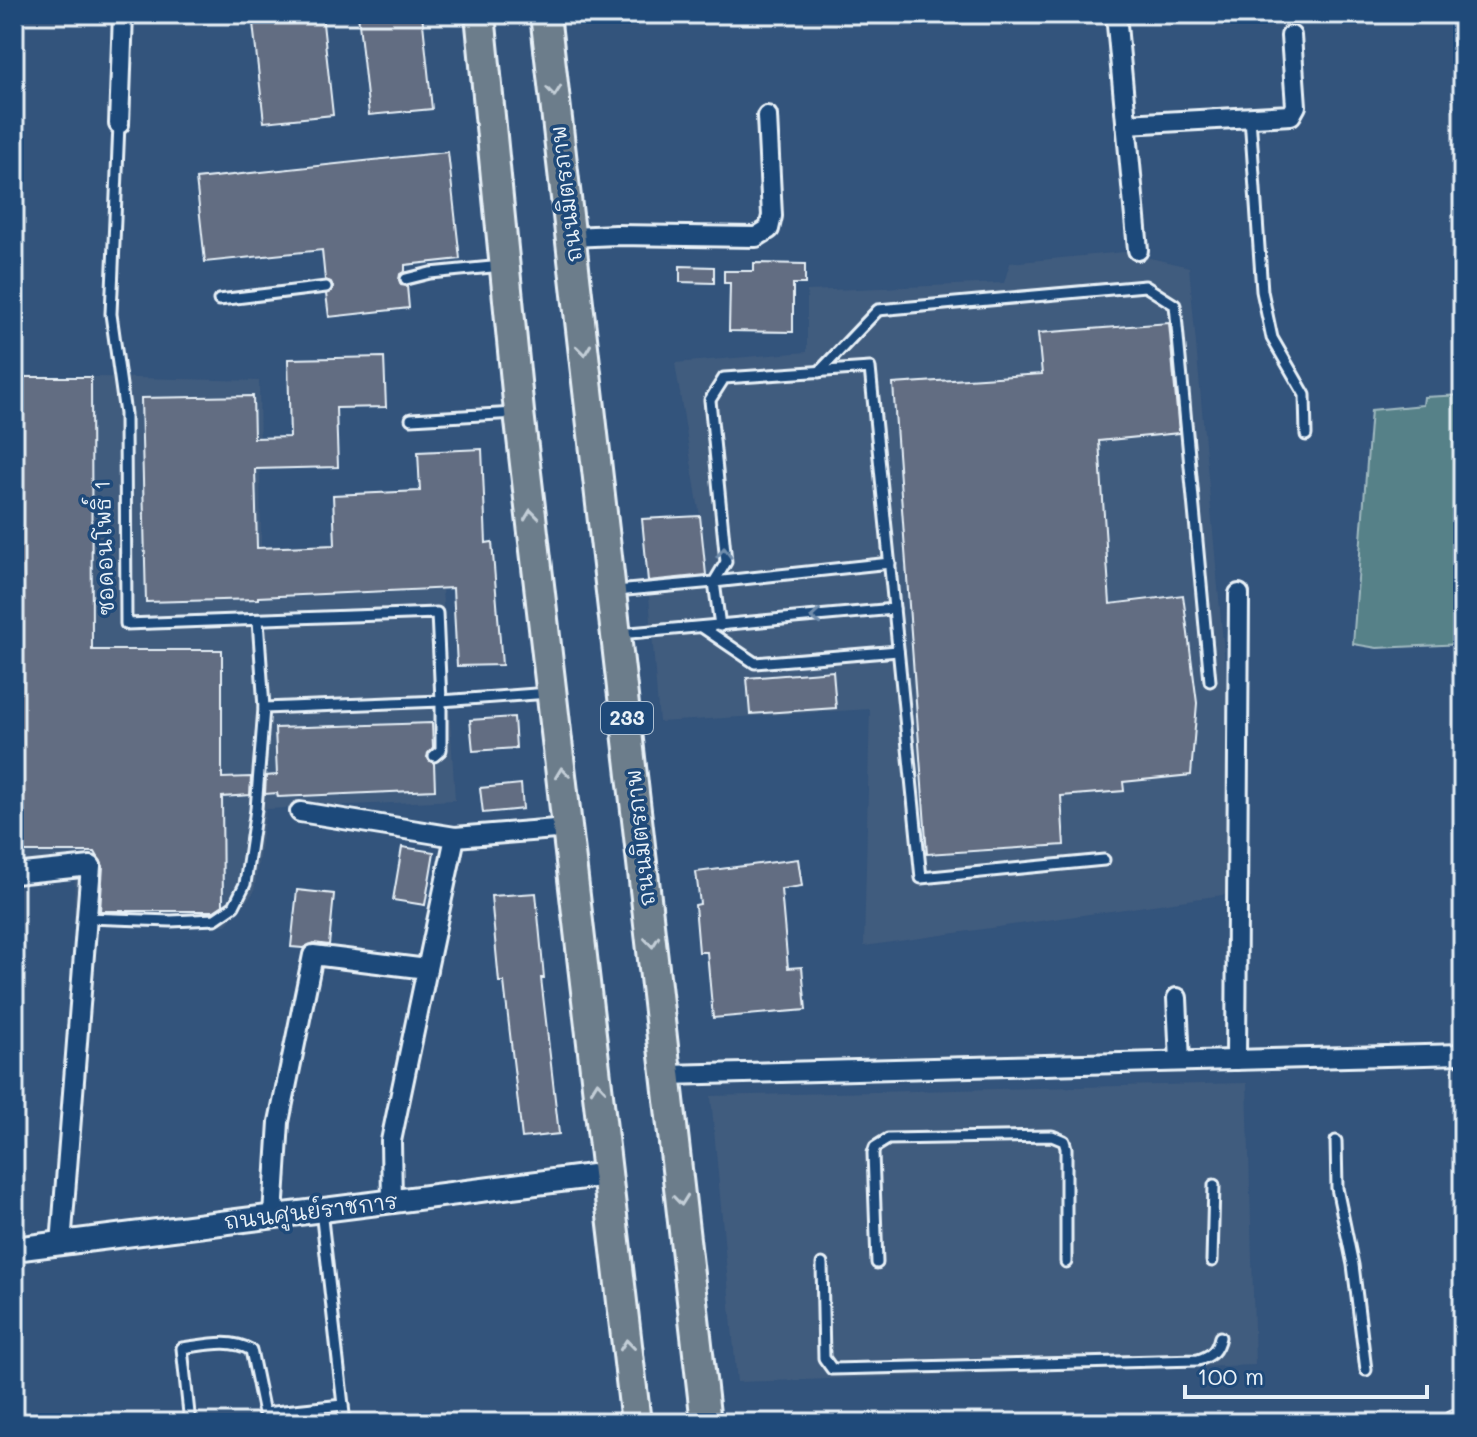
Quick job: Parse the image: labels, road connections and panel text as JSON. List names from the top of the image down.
{
  "streets": {
    "main road": ["ถนนมิตรภาพ", "233"],
    "street": ["ซอดอนโพธิ์ 1", "ถนนศูนย์ราชการ"]
  },
  "scale_bar": "100 m"
}
